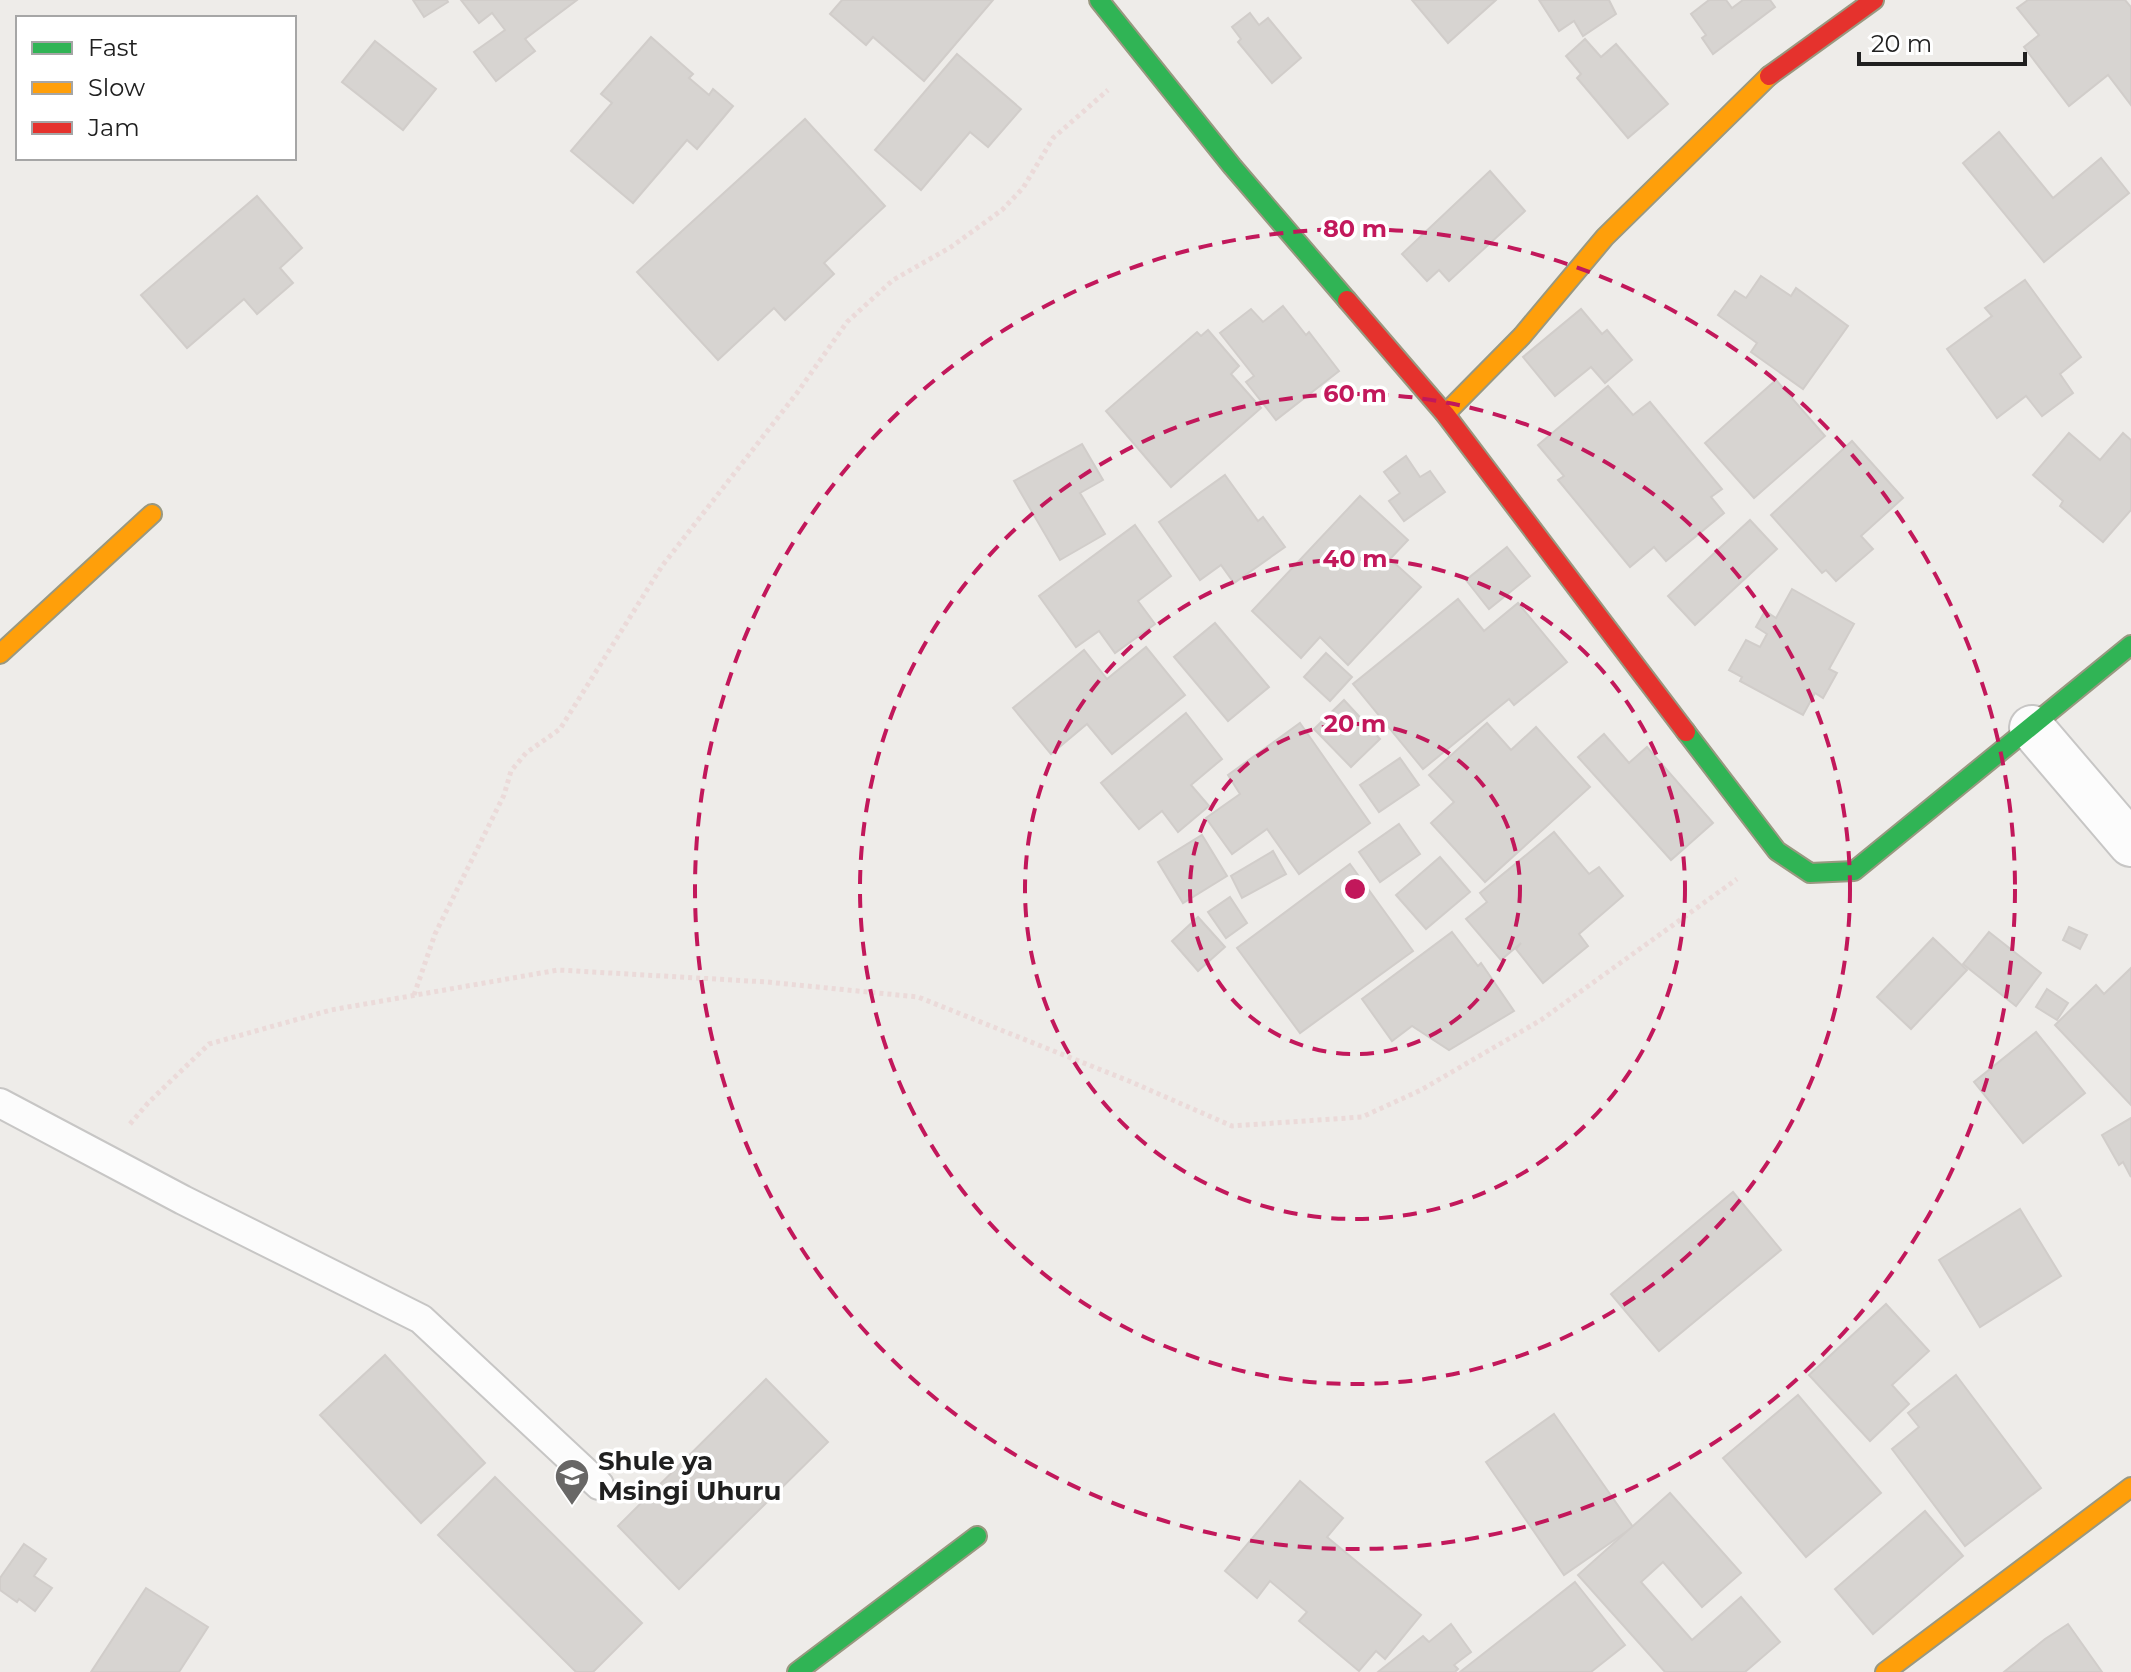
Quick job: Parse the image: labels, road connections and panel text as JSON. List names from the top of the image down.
{
  "places": {
    "school or university": ["Shule ya Msingi Uhuru"]
  },
  "legend": ["Fast", "Slow", "Jam"],
  "scale_bar": "20 m",
  "rings": [
    "80 m",
    "60 m",
    "40 m",
    "20 m"
  ]
}
